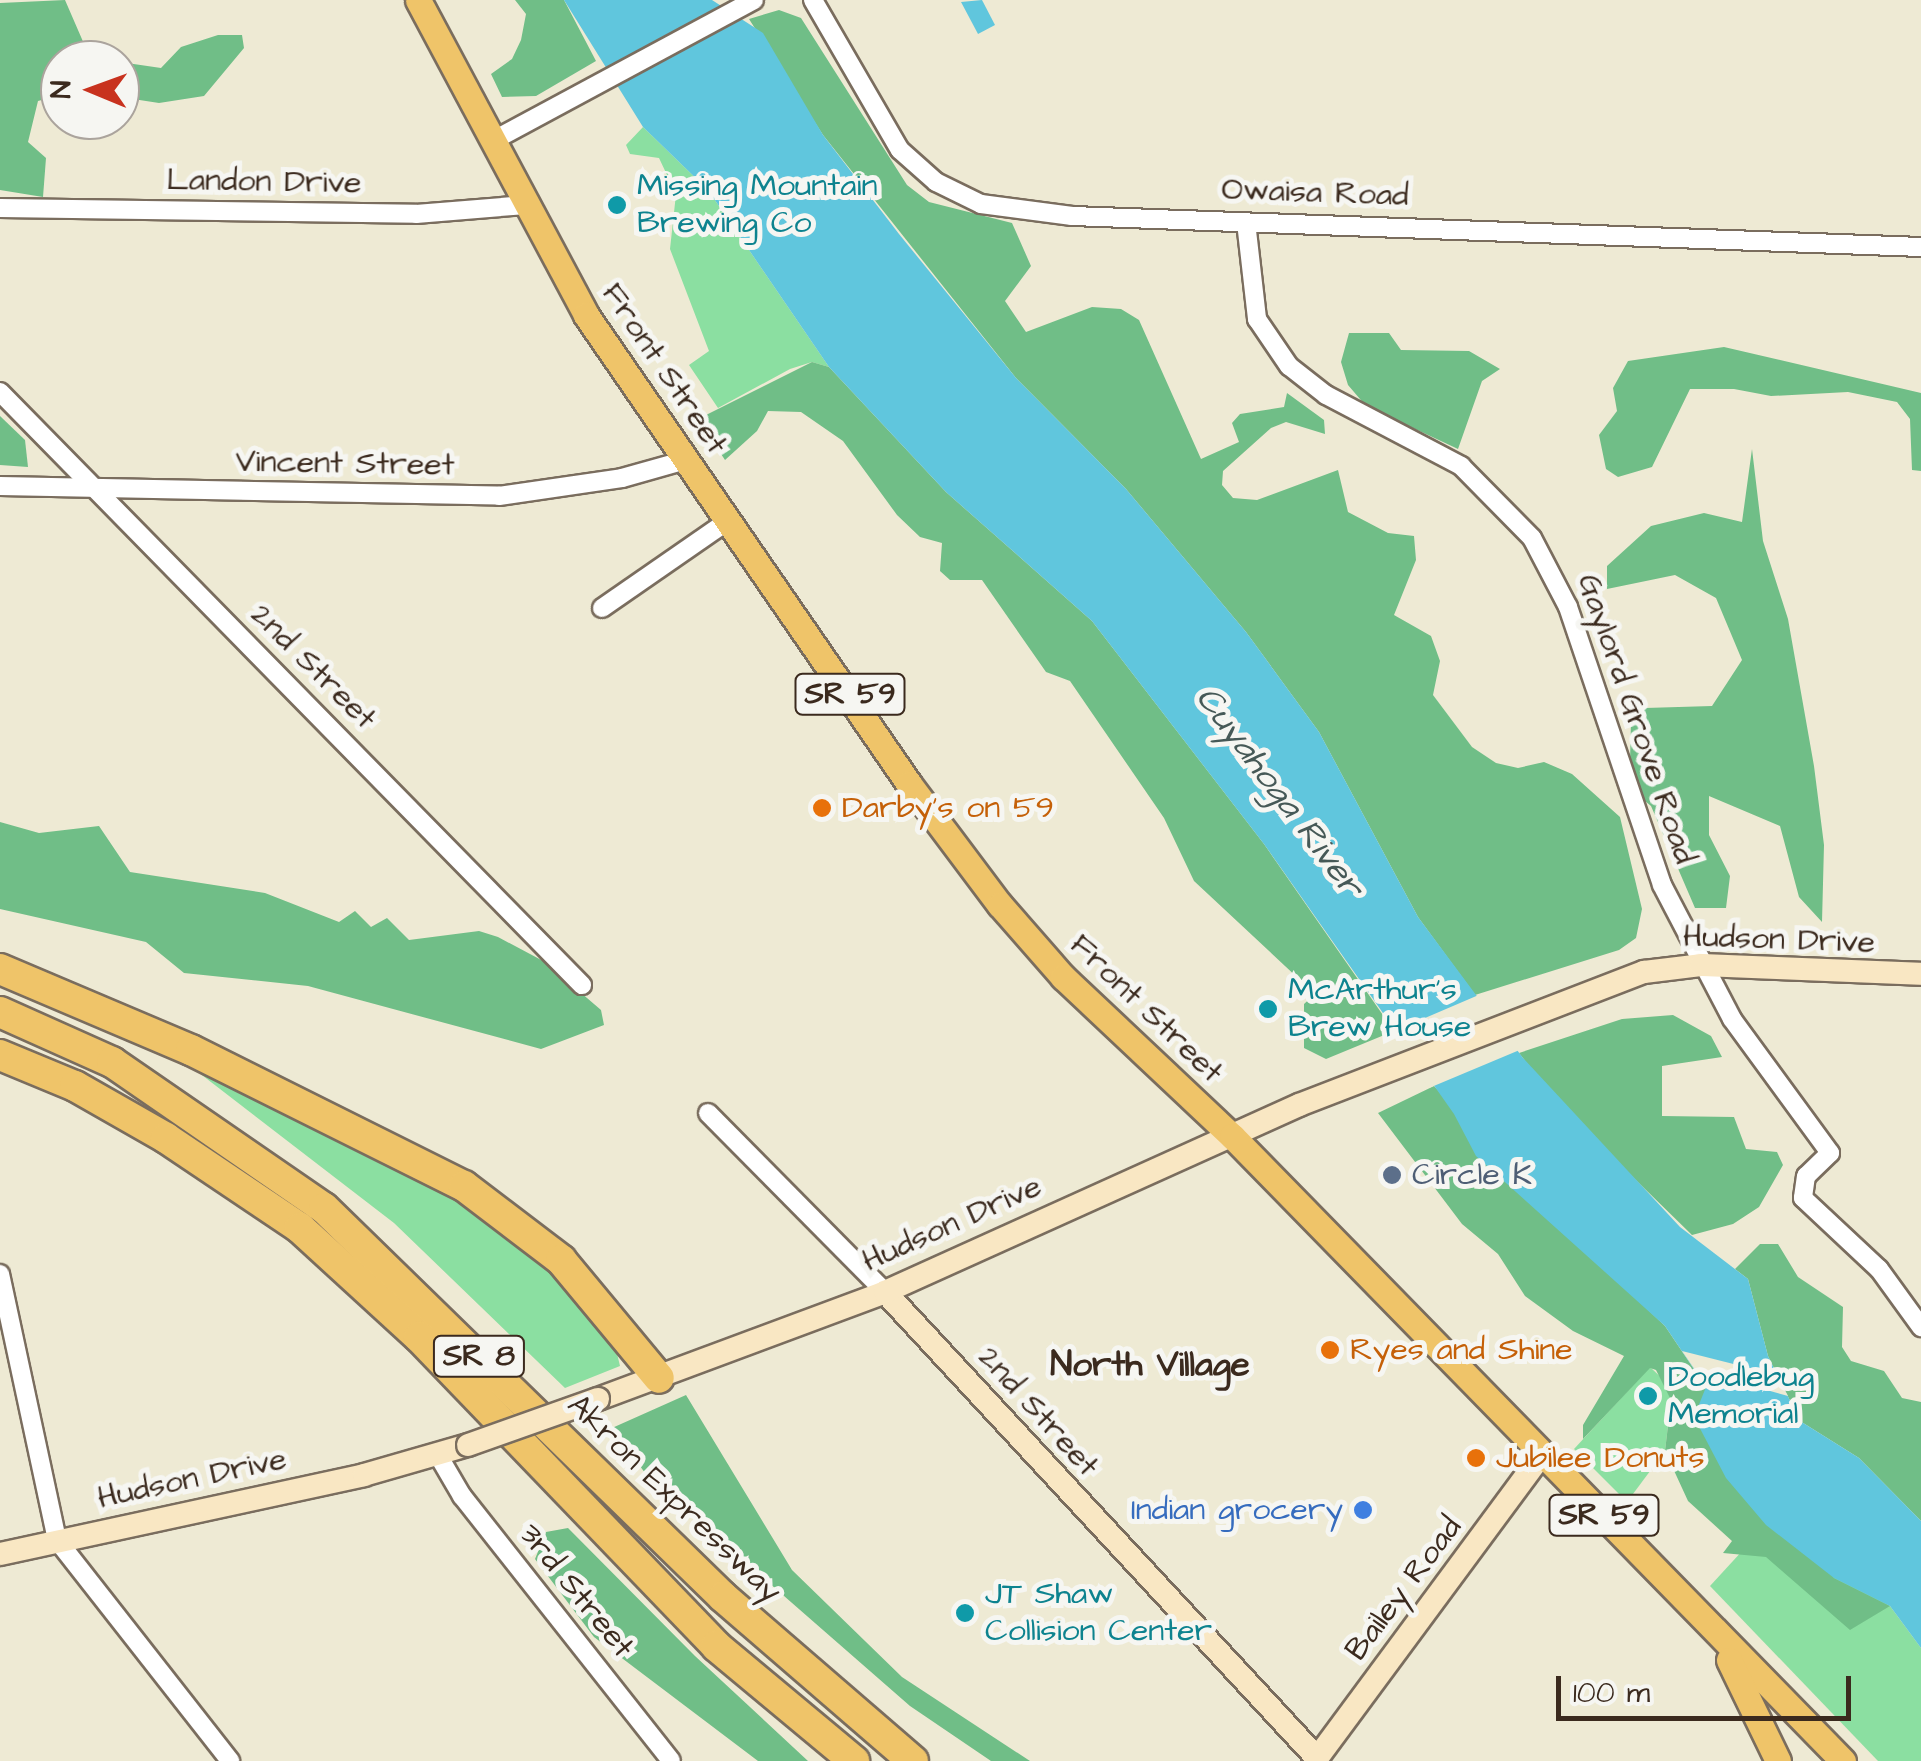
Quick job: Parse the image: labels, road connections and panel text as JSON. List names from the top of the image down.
{
  "streets": {
    "highway": ["SR 8", "Akron Expressway"],
    "main road": ["Front Street", "SR 59"],
    "street": [
      "Landon Drive",
      "Owaisa Road",
      "Vincent Street",
      "2nd Street",
      "Gaylord Grove Road",
      "Hudson Drive",
      "Bailey Road",
      "3rd Street"
    ]
  },
  "crossings": [
    ["Landon Drive", "Front Street"],
    ["Landon Drive", "SR 59"],
    ["Owaisa Road", "Gaylord Grove Road"],
    ["Front Street", "Vincent Street"],
    ["Front Street", "SR 59"],
    ["Front Street", "Hudson Drive"],
    ["Front Street", "Bailey Road"],
    ["Vincent Street", "2nd Street"],
    ["2nd Street", "Hudson Drive"],
    ["2nd Street", "Bailey Road"],
    ["Gaylord Grove Road", "Hudson Drive"],
    ["Hudson Drive", "3rd Street"]
  ],
  "districts": ["North Village"],
  "water": ["Cuyahoga River"],
  "places": [
    "Missing Mountain Brewing Co",
    "Darby's on 59",
    "McArthur's Brew House",
    "Circle K",
    "Ryes and Shine",
    "Doodlebug Memorial",
    "Jubilee Donuts",
    "Indian grocery",
    "JT Shaw Collision Center"
  ],
  "scale_bar": "100 m",
  "north": "left"
}
